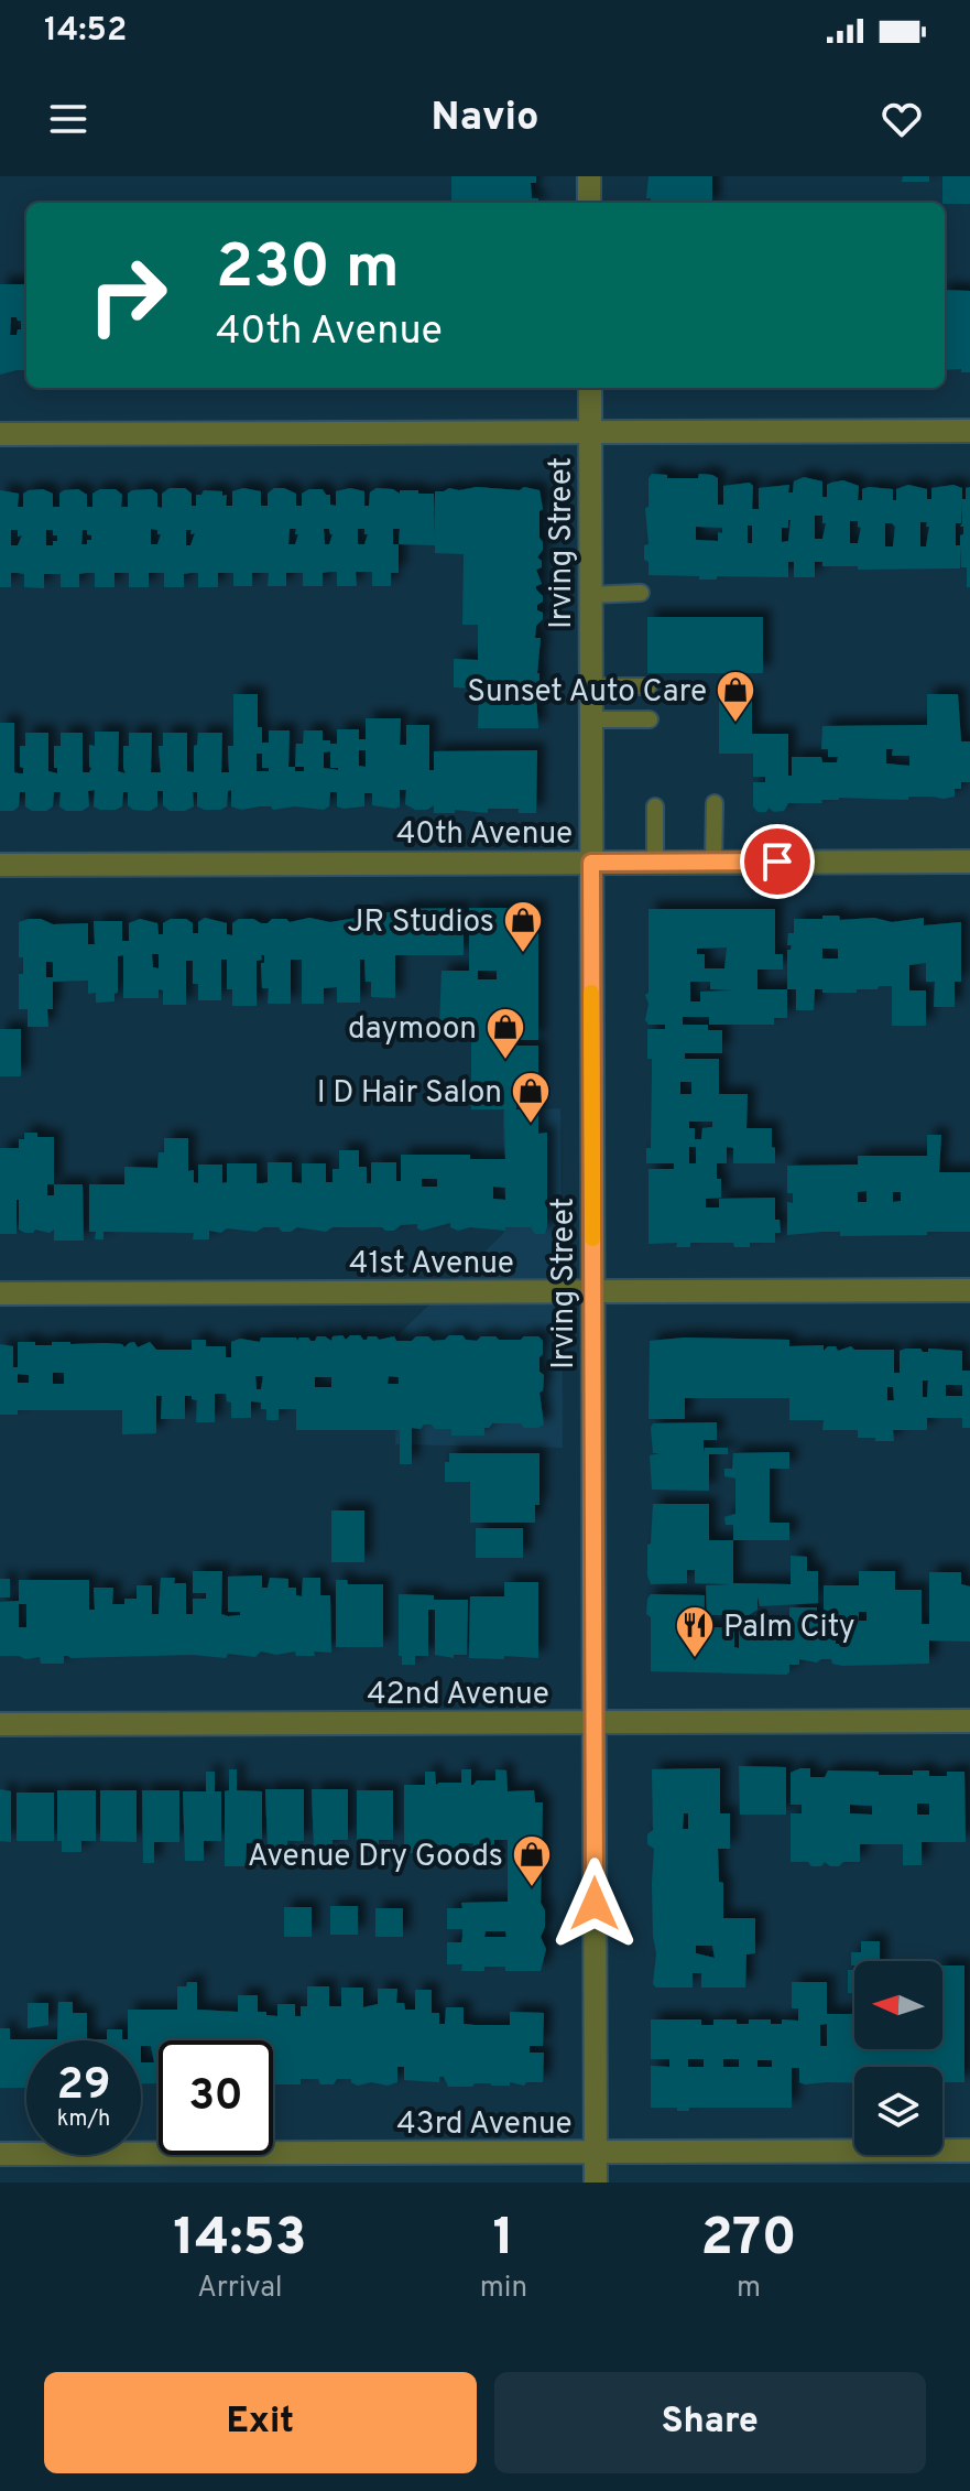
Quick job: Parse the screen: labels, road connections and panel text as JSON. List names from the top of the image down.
{
  "streets": {
    "street": [
      "Irving Street",
      "40th Avenue",
      "41st Avenue",
      "42nd Avenue",
      "43rd Avenue"
    ]
  },
  "crossings": [
    ["Irving Street", "40th Avenue"],
    ["Irving Street", "41st Avenue"],
    ["Irving Street", "42nd Avenue"],
    ["Irving Street", "43rd Avenue"]
  ],
  "places": {
    "shop": [
      "Sunset Auto Care",
      "JR Studios",
      "daymoon",
      "I D Hair Salon",
      "Avenue Dry Goods"
    ],
    "restaurant": ["Palm City"]
  },
  "north": "left",
  "page": {
    "status": "14:52",
    "header": "Navio",
    "turn": ["230 m", "40th Avenue"],
    "speed": "29 km/h",
    "limit": "30",
    "eta": [
      "14:53",
      "Arrival",
      "1",
      "min",
      "270",
      "m"
    ],
    "buttons": ["Exit", "Share"]
  }
}
